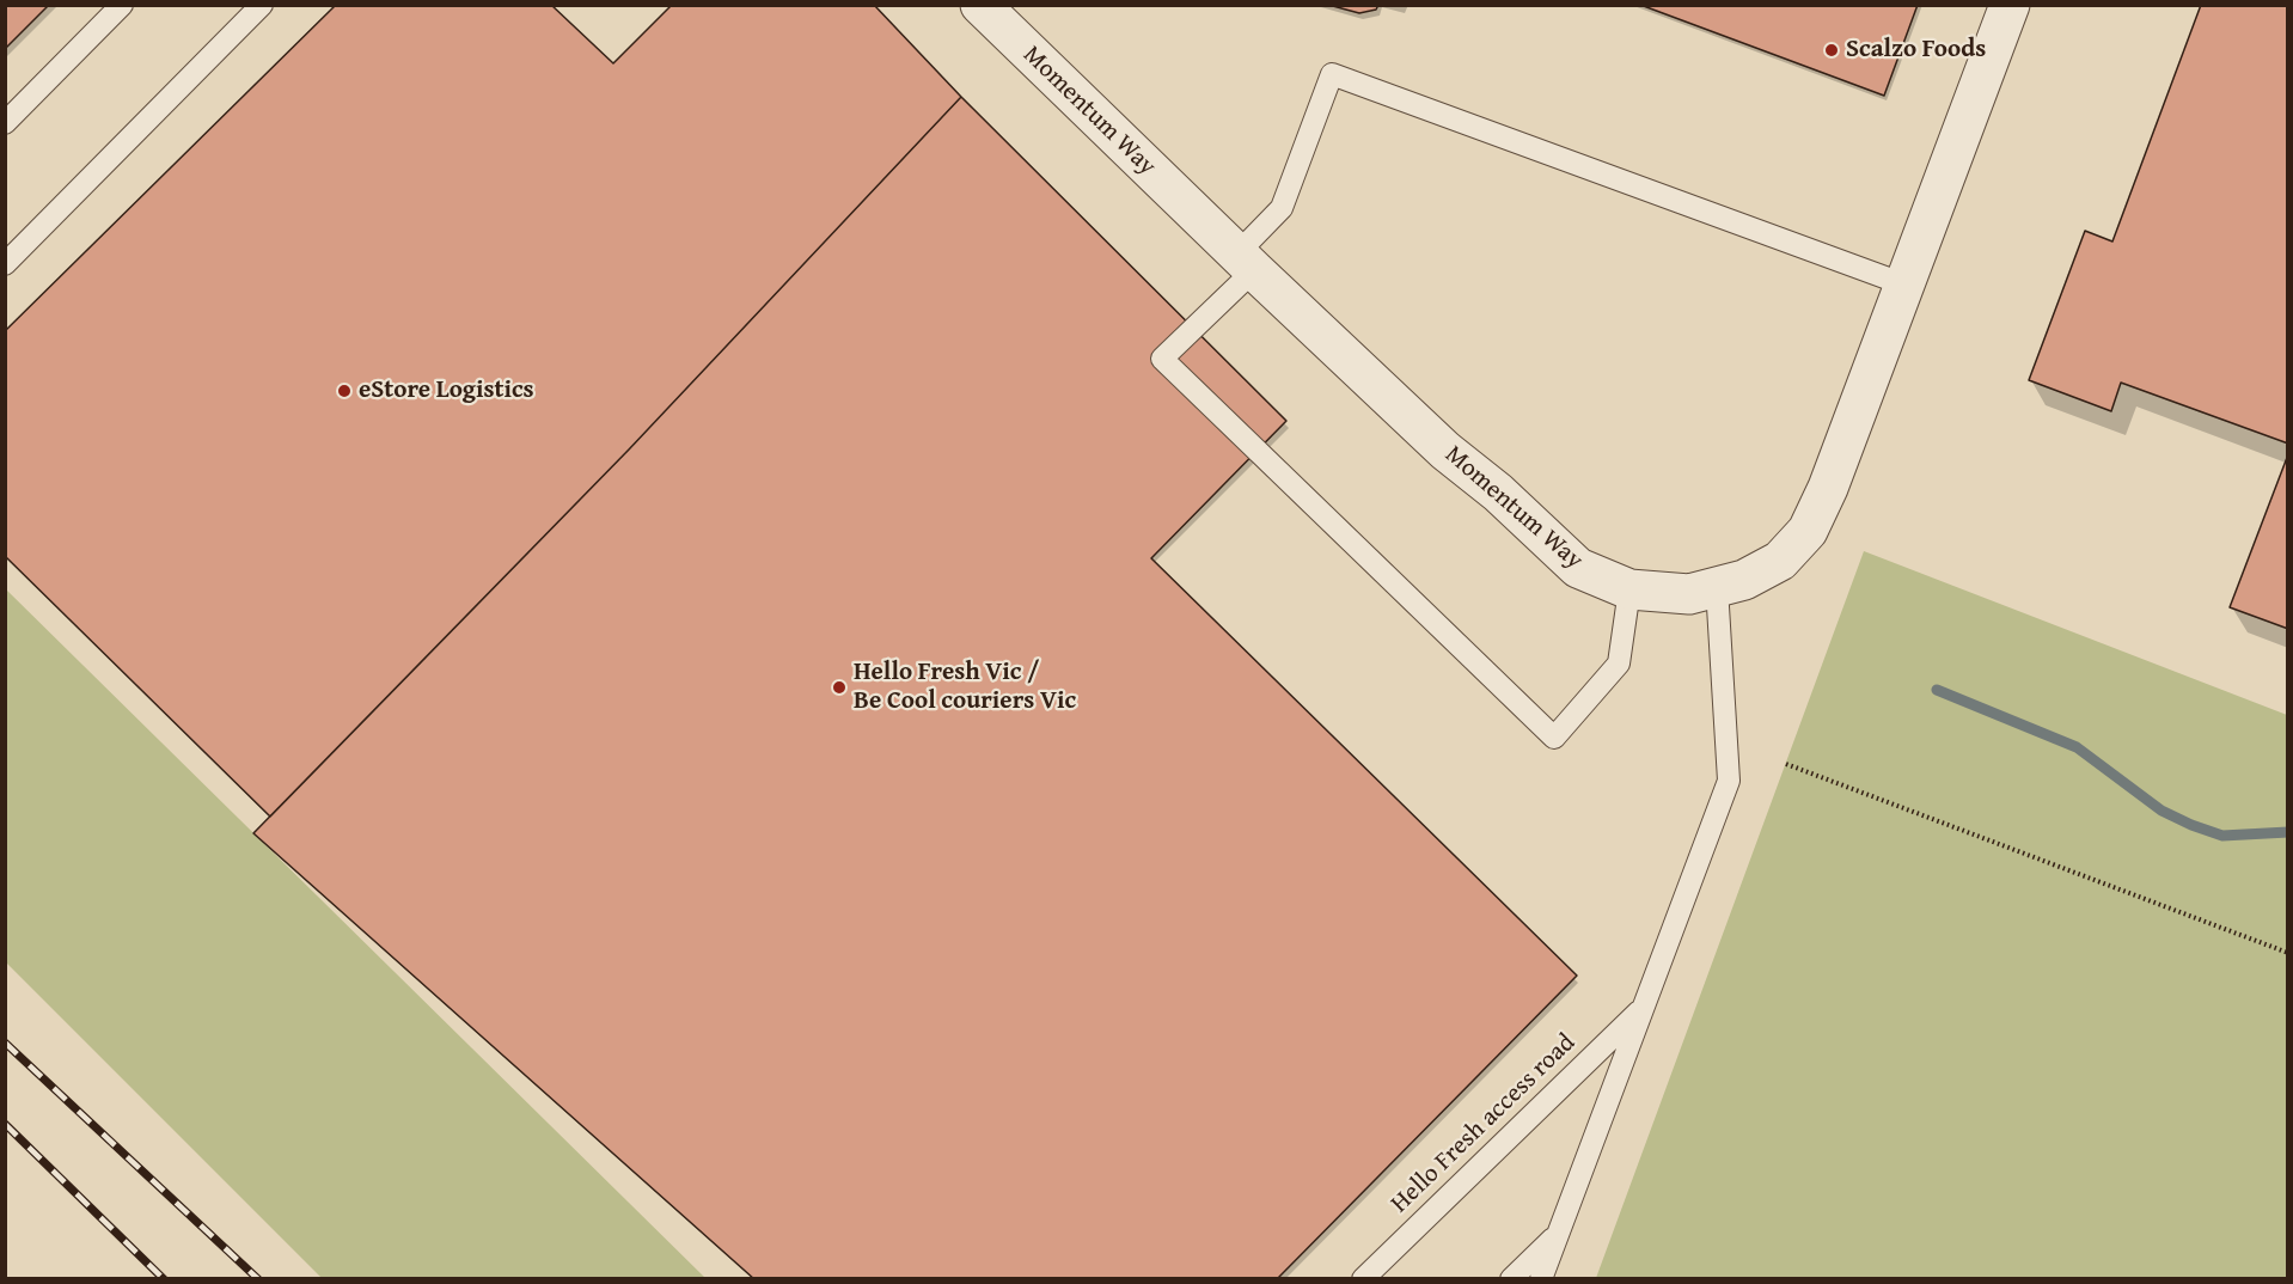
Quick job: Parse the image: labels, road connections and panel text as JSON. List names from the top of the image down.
{
  "streets": {
    "street": ["Momentum Way"],
    "lane": ["Hello Fresh access road"]
  },
  "crossings": [
    ["Momentum Way", "Hello Fresh access road"]
  ],
  "places": ["Scalzo Foods", "eStore Logistics", "Hello Fresh Vic / Be Cool couriers Vic"]
}
